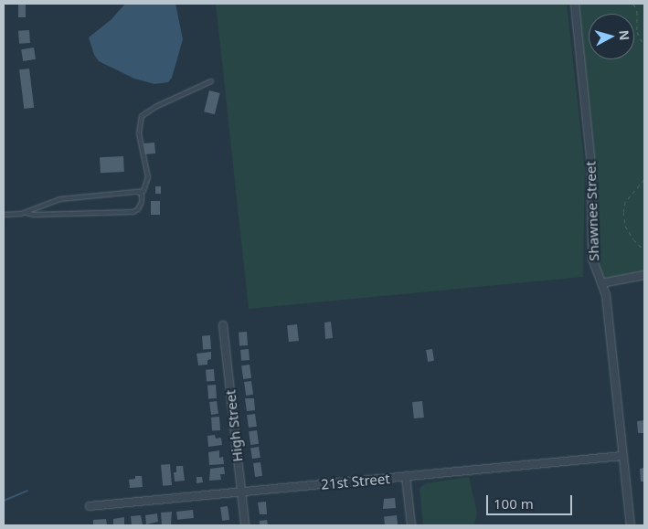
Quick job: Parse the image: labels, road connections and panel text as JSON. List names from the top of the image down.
{
  "streets": {
    "street": ["Shawnee Street", "High Street", "21st Street"]
  },
  "crossings": [
    ["Shawnee Street", "21st Street"],
    ["High Street", "21st Street"]
  ],
  "scale_bar": "100 m",
  "north": "right"
}
